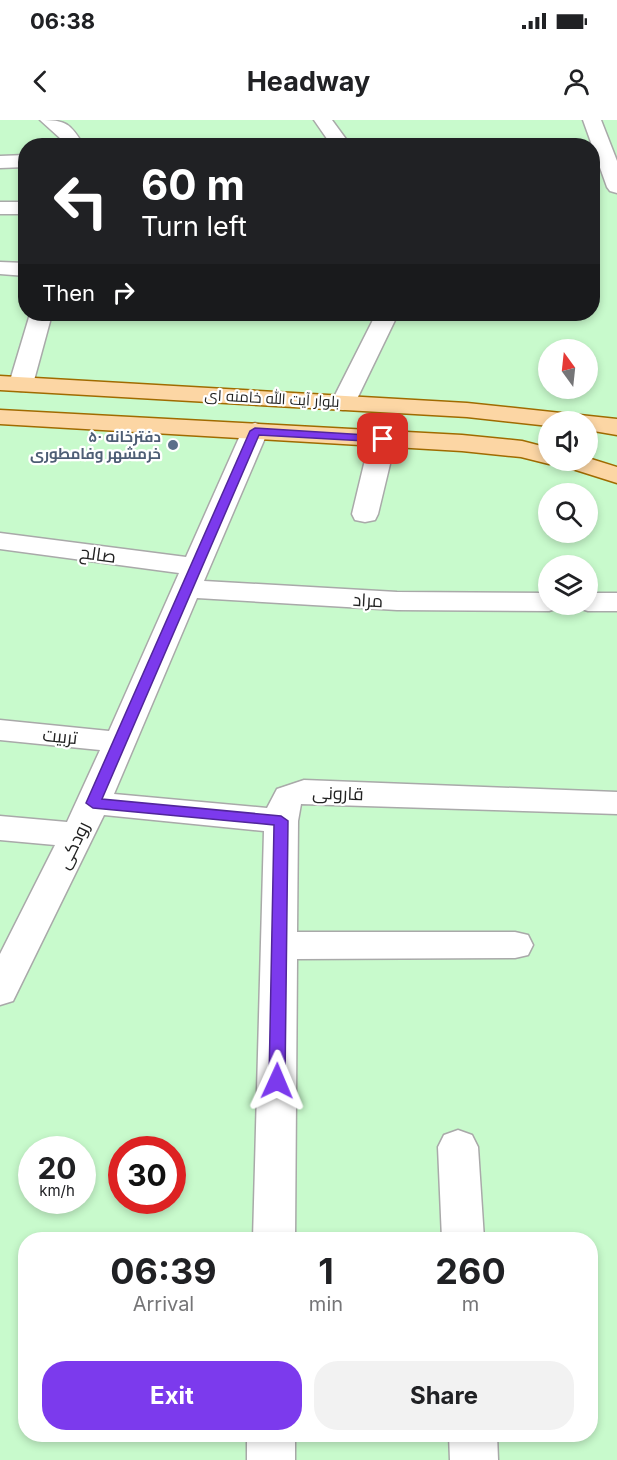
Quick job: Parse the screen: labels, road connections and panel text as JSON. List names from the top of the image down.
{
  "streets": {
    "main road": ["بلوار آیت الله خامنه ای"],
    "street": [
      "صالح",
      "مراد",
      "تربیت",
      "قارونی",
      "رودکی"
    ]
  },
  "crossings": [
    ["بلوار آیت الله خامنه ای", "رودکی"],
    ["صالح", "مراد"],
    ["صالح", "رودکی"],
    ["مراد", "رودکی"],
    ["تربیت", "رودکی"]
  ],
  "places": ["دفترخانه ۵۰ خرمشهر وفامطوری"],
  "north": "top",
  "page": {
    "status": "06:38",
    "header": "Headway",
    "turn": ["60 m", "Turn left"],
    "then": "Then",
    "speed": "20 km/h",
    "limit": "30",
    "eta": [
      "06:39",
      "Arrival",
      "1",
      "min",
      "260",
      "m"
    ],
    "buttons": ["Exit", "Share"]
  }
}
